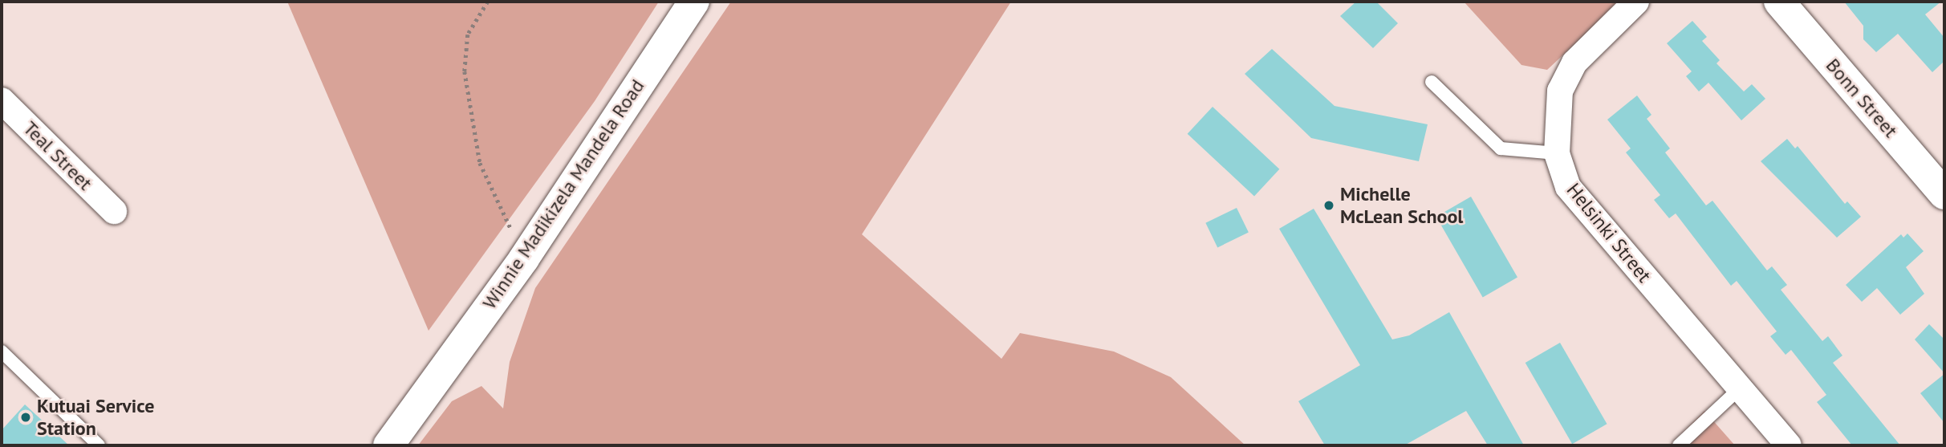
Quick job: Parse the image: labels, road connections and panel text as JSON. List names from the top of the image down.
{
  "streets": {
    "main road": ["Bonn Street", "Winnie Madikizela Mandela Road"],
    "street": ["Teal Street", "Helsinki Street"]
  },
  "places": ["Michelle McLean School", "Kutuai Service Station"]
}
